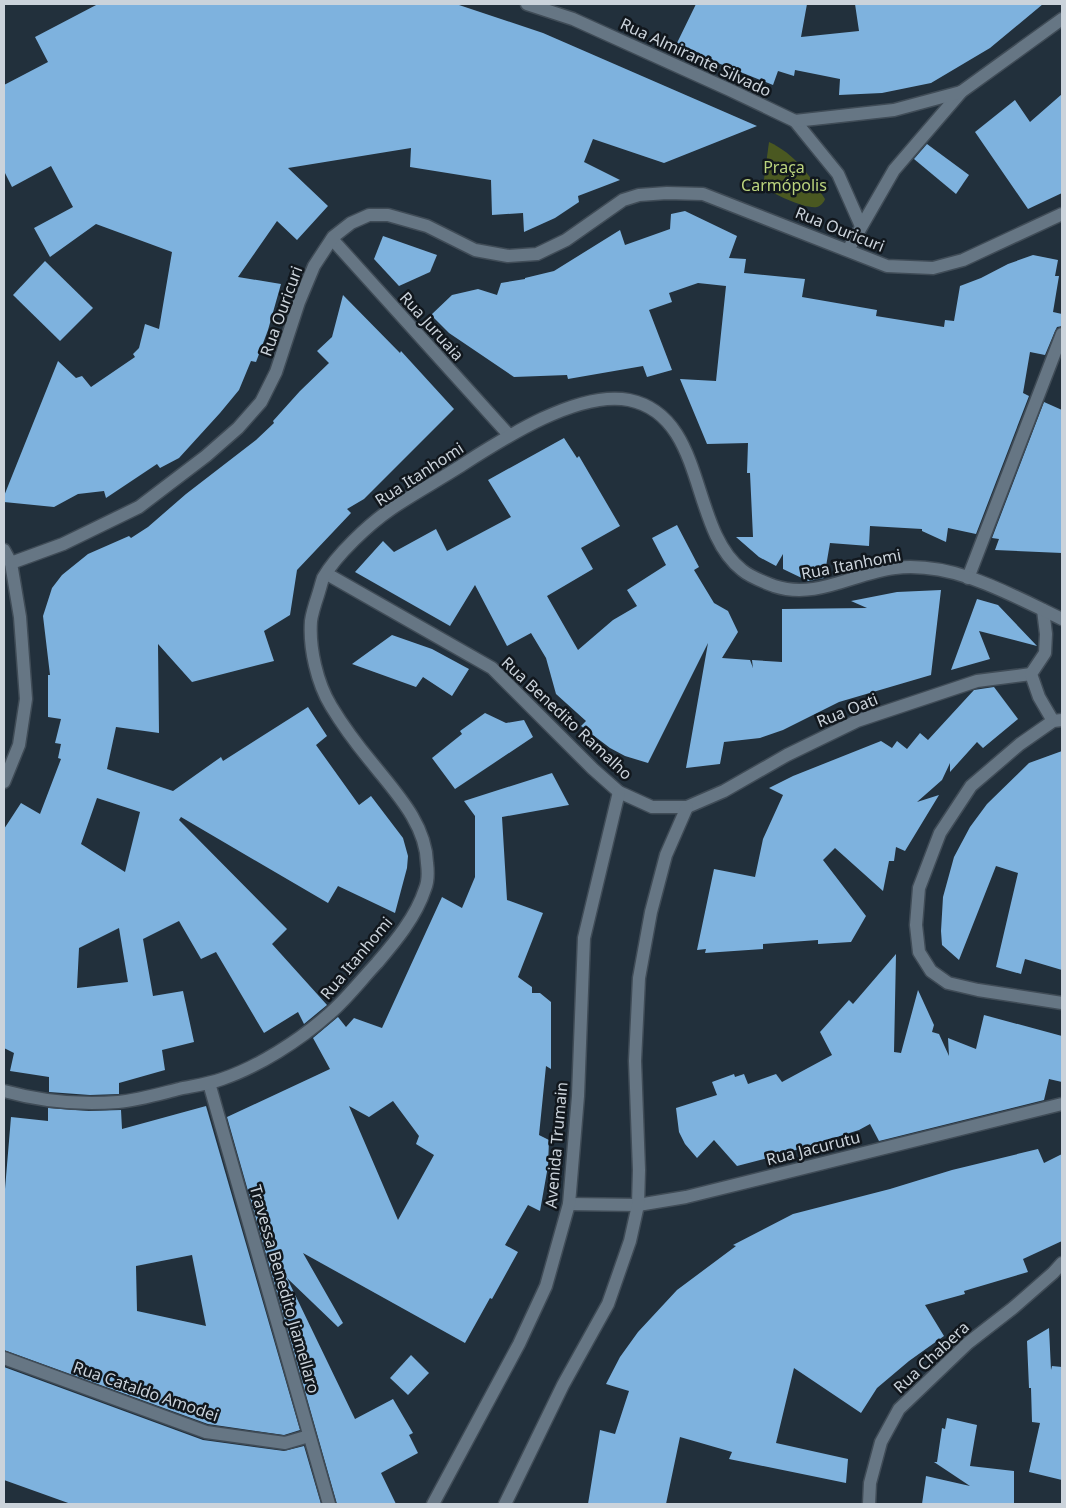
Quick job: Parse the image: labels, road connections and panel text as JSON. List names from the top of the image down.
{
  "streets": {
    "street": [
      "Rua Almirante Silvado",
      "Rua Ouricuri",
      "Rua Juruaia",
      "Rua Itanhomi",
      "Rua Oati",
      "Rua Benedito Ramalho",
      "Avenida Trumain",
      "Rua Jacurutu",
      "Travessa Benedito Jiamellaro",
      "Rua Chabera",
      "Rua Cataldo Amodei"
    ]
  },
  "crossings": [
    ["Rua Ouricuri", "Rua Juruaia"],
    ["Rua Juruaia", "Rua Itanhomi"],
    ["Rua Itanhomi", "Rua Benedito Ramalho"],
    ["Rua Itanhomi", "Travessa Benedito Jiamellaro"],
    ["Rua Oati", "Rua Benedito Ramalho"],
    ["Rua Benedito Ramalho", "Avenida Trumain"],
    ["Avenida Trumain", "Rua Jacurutu"],
    ["Travessa Benedito Jiamellaro", "Rua Cataldo Amodei"]
  ],
  "parks": ["Praça Carmópolis"]
}
